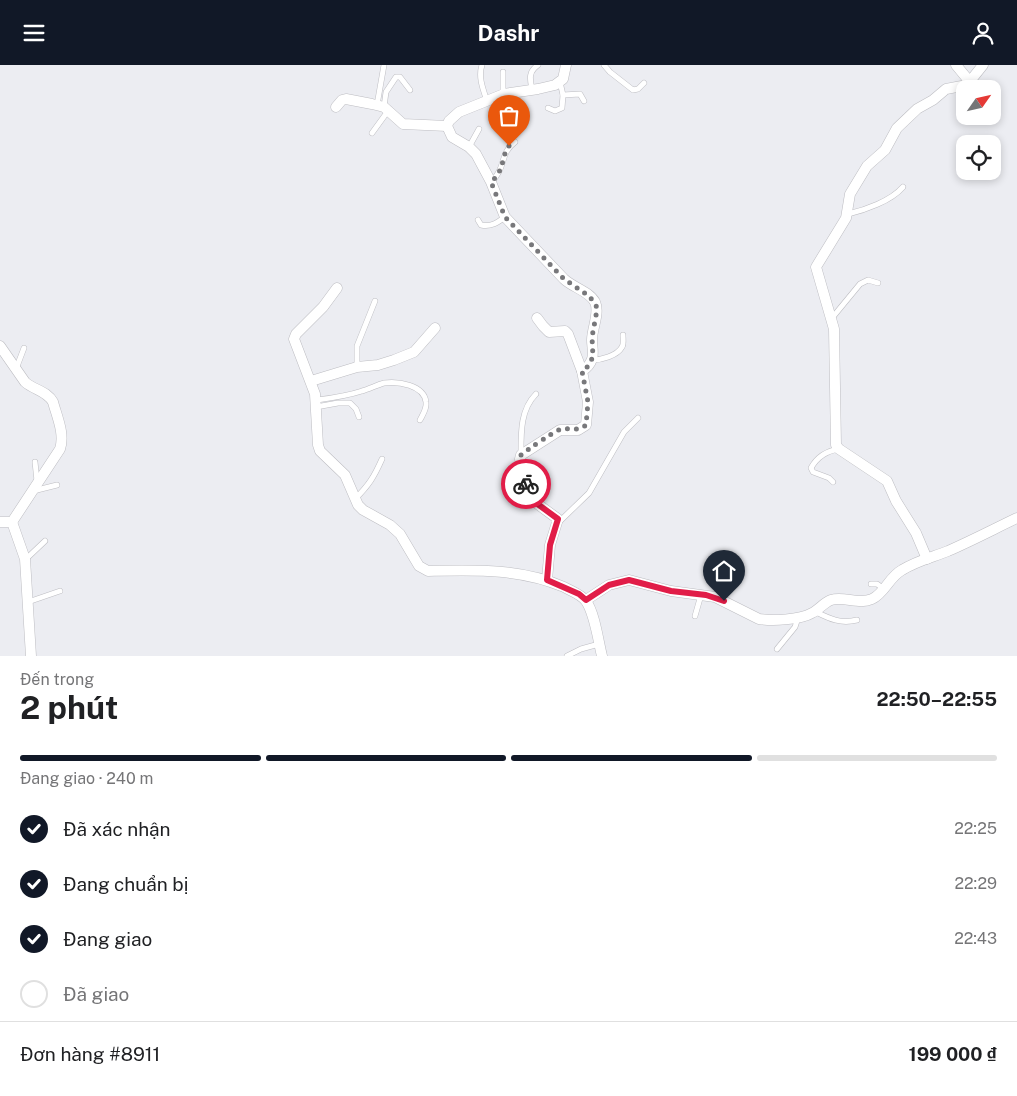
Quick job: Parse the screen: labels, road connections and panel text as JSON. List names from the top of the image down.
{
  "north": "top right",
  "page": {
    "header": "Dashr",
    "heading": ["2 phút", "Đến trong", "22:50–22:55"],
    "panel": ["Đơn hàng #8911", "199 000 ₫"],
    "bar": "Đang giao · 240 m",
    "list": [
      ["Đã xác nhận", "22:25"],
      ["Đang chuẩn bị", "22:29"],
      ["Đang giao", "22:43"],
      "Đã giao"
    ]
  }
}
